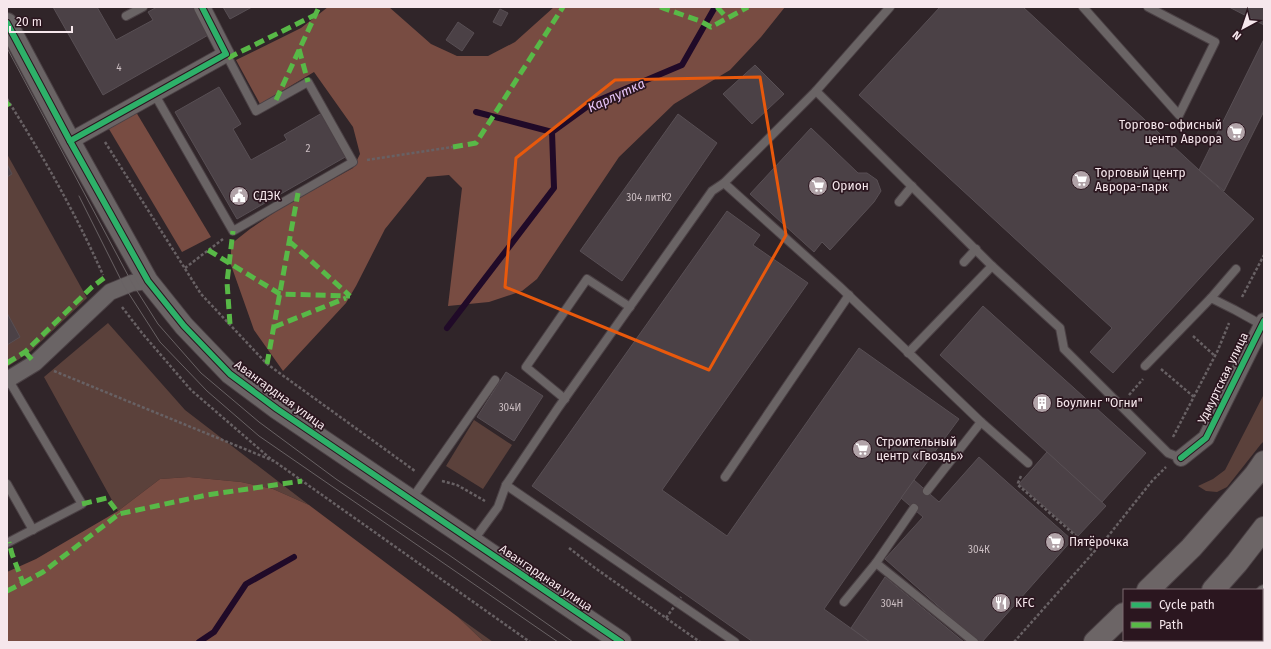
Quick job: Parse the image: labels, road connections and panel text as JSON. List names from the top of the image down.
{
  "streets": {
    "street": ["Удмуртская улица", "Авангардная улица"]
  },
  "water": ["Карлутка"],
  "places": {
    "supermarket": [
      "Торгово-офисный центр Аврора",
      "Торговый центр Аврора-парк",
      "Орион",
      "Строительный центр «Гвоздь»",
      "Пятёрочка"
    ],
    "public building": ["СДЭК"],
    "building": ["Боулинг \"Огни\""],
    "restaurant": ["KFC"]
  },
  "house_numbers": [
    "4",
    "2",
    "304 литК2",
    "304И",
    "304К",
    "304Н"
  ],
  "legend": ["Cycle path", "Path"],
  "scale_bar": "20 m",
  "north": "bottom left"
}
